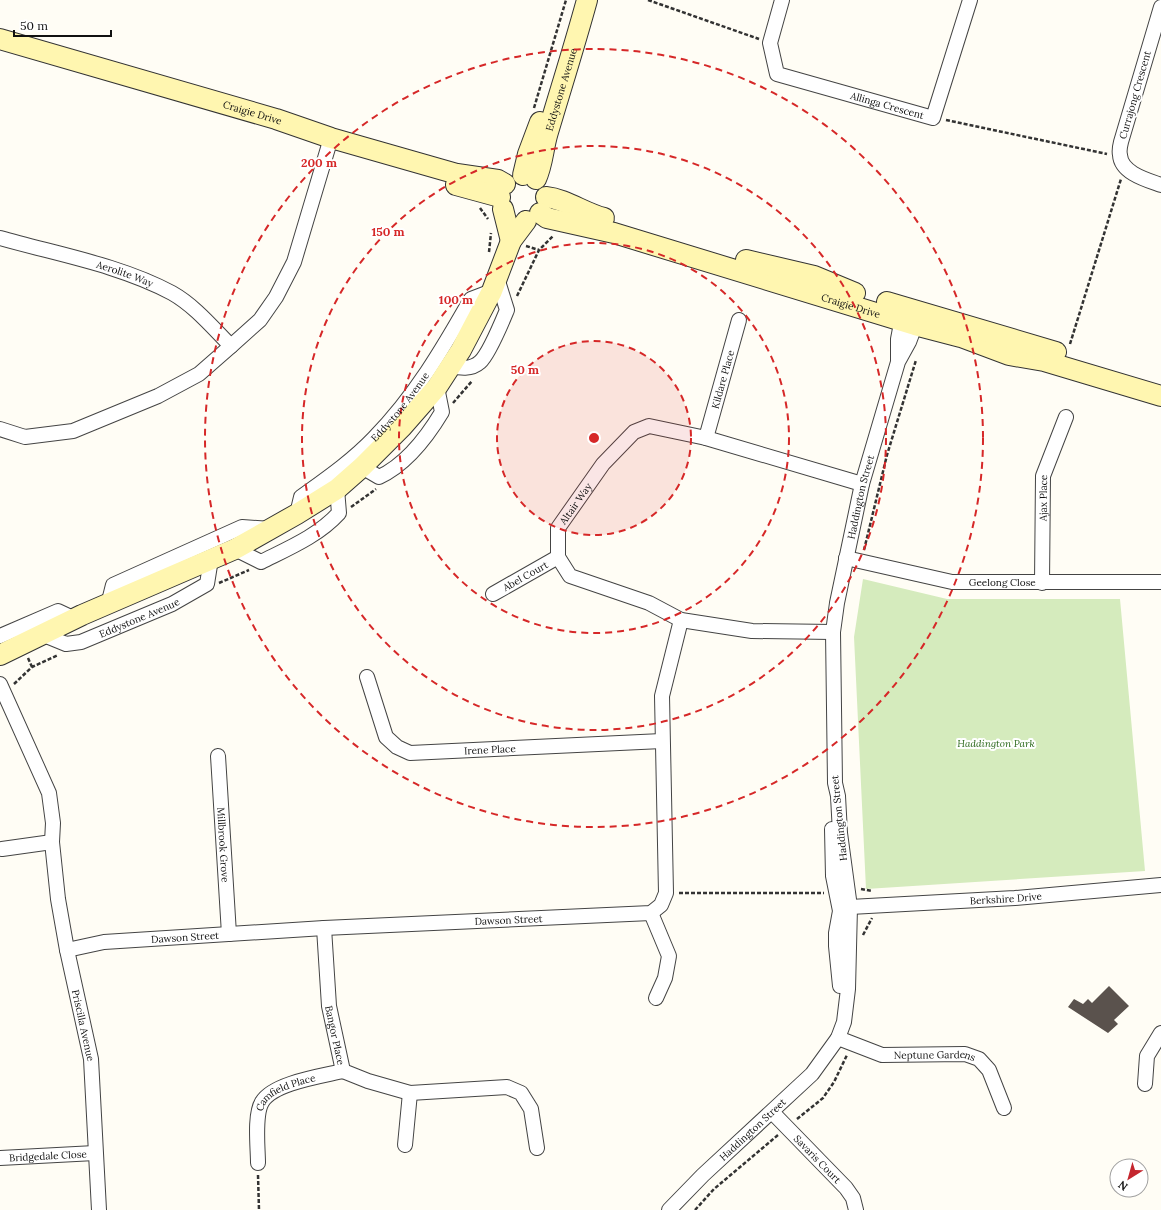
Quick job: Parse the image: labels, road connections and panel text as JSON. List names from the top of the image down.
{
  "streets": {
    "main road": ["Eddystone Avenue", "Craigie Drive"],
    "street": [
      "Currajong Crescent",
      "Allinga Crescent",
      "Aerolite Way",
      "Kildare Place",
      "Haddington Street",
      "Ajax Place",
      "Altair Way",
      "Abel Court",
      "Geelong Close",
      "Irene Place",
      "Millbrook Grove",
      "Berkshire Drive",
      "Dawson Street",
      "Priscilla Avenue",
      "Bangor Place",
      "Neptune Gardens",
      "Camfield Place",
      "Bridgedale Close",
      "Savaris Court"
    ]
  },
  "crossings": [
    ["Eddystone Avenue", "Craigie Drive"],
    ["Craigie Drive", "Haddington Street"],
    ["Kildare Place", "Altair Way"],
    ["Haddington Street", "Altair Way"],
    ["Haddington Street", "Geelong Close"],
    ["Haddington Street", "Berkshire Drive"],
    ["Haddington Street", "Neptune Gardens"],
    ["Haddington Street", "Savaris Court"],
    ["Ajax Place", "Geelong Close"],
    ["Altair Way", "Abel Court"],
    ["Millbrook Grove", "Dawson Street"],
    ["Dawson Street", "Priscilla Avenue"],
    ["Dawson Street", "Bangor Place"],
    ["Priscilla Avenue", "Bridgedale Close"],
    ["Bangor Place", "Camfield Place"]
  ],
  "parks": ["Haddington Park"],
  "scale_bar": "50 m",
  "north": "bottom left",
  "rings": [
    "200 m",
    "150 m",
    "100 m",
    "50 m"
  ]
}
